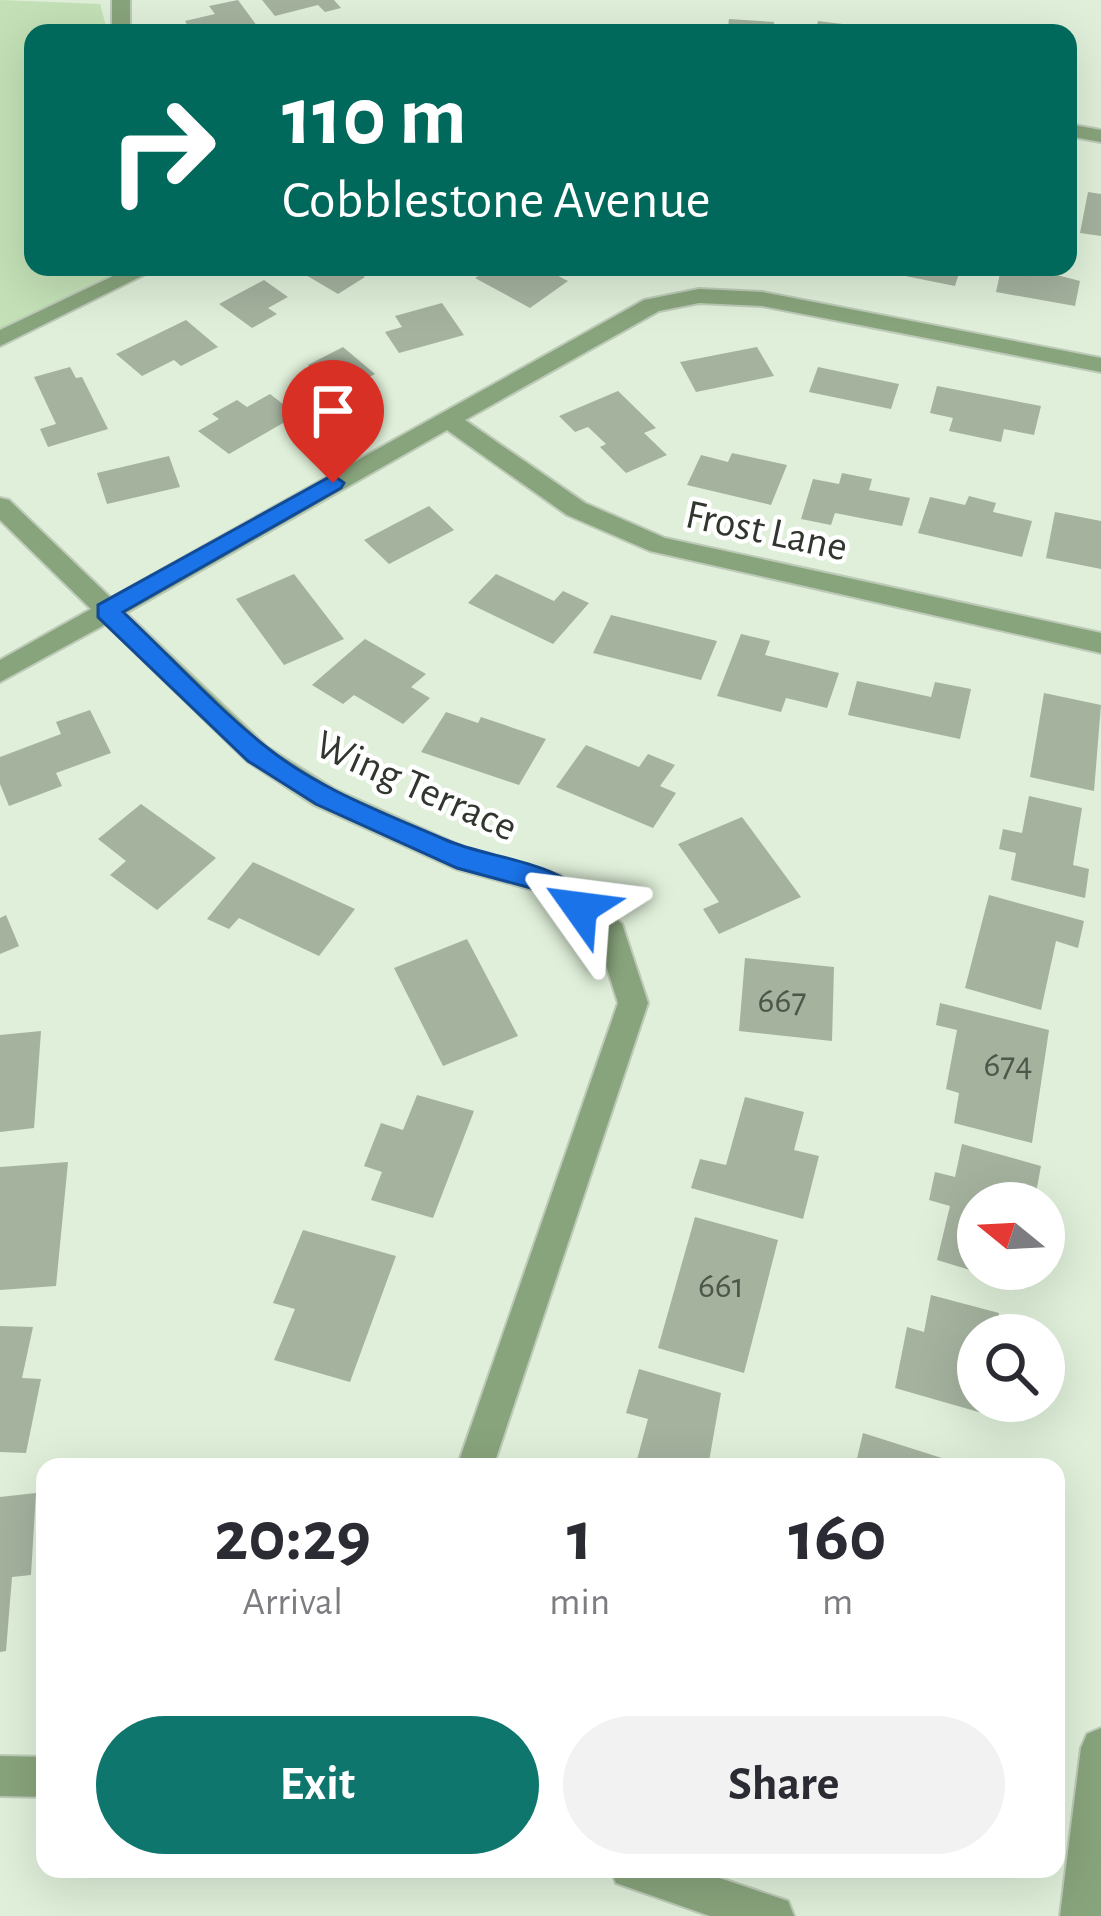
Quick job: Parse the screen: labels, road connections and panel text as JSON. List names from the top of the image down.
{
  "streets": {
    "street": ["Frost Lane", "Wing Terrace"]
  },
  "house_numbers": ["667", "674", "661"],
  "north": "left",
  "page": {
    "turn": ["110 m", "Cobblestone Avenue"],
    "eta": [
      "20:29",
      "Arrival",
      "1",
      "min",
      "160",
      "m"
    ],
    "buttons": ["Exit", "Share"]
  }
}
